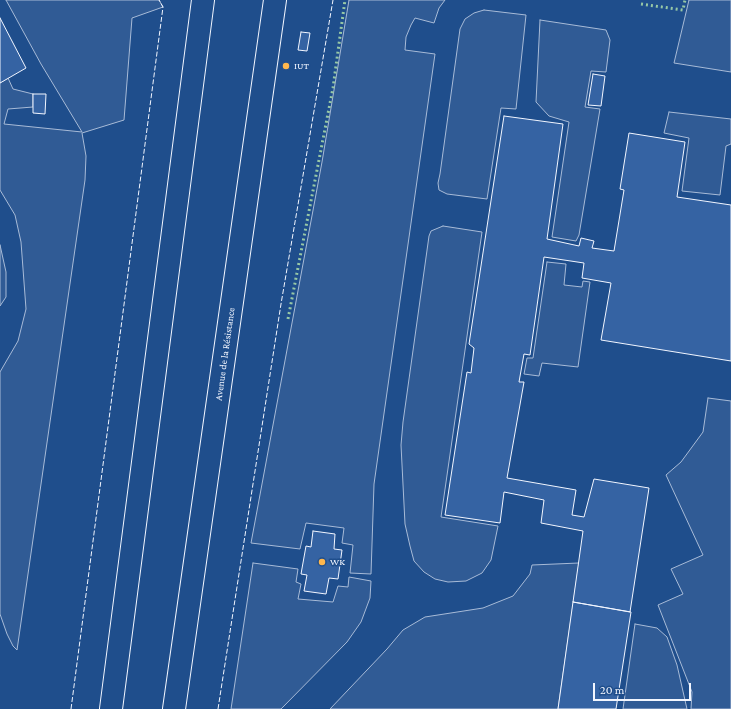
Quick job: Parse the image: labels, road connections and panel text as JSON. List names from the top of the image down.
{
  "streets": {
    "main road": ["Avenue de la Résistance"]
  },
  "places": ["IUT", "WK"],
  "scale_bar": "20 m"
}
